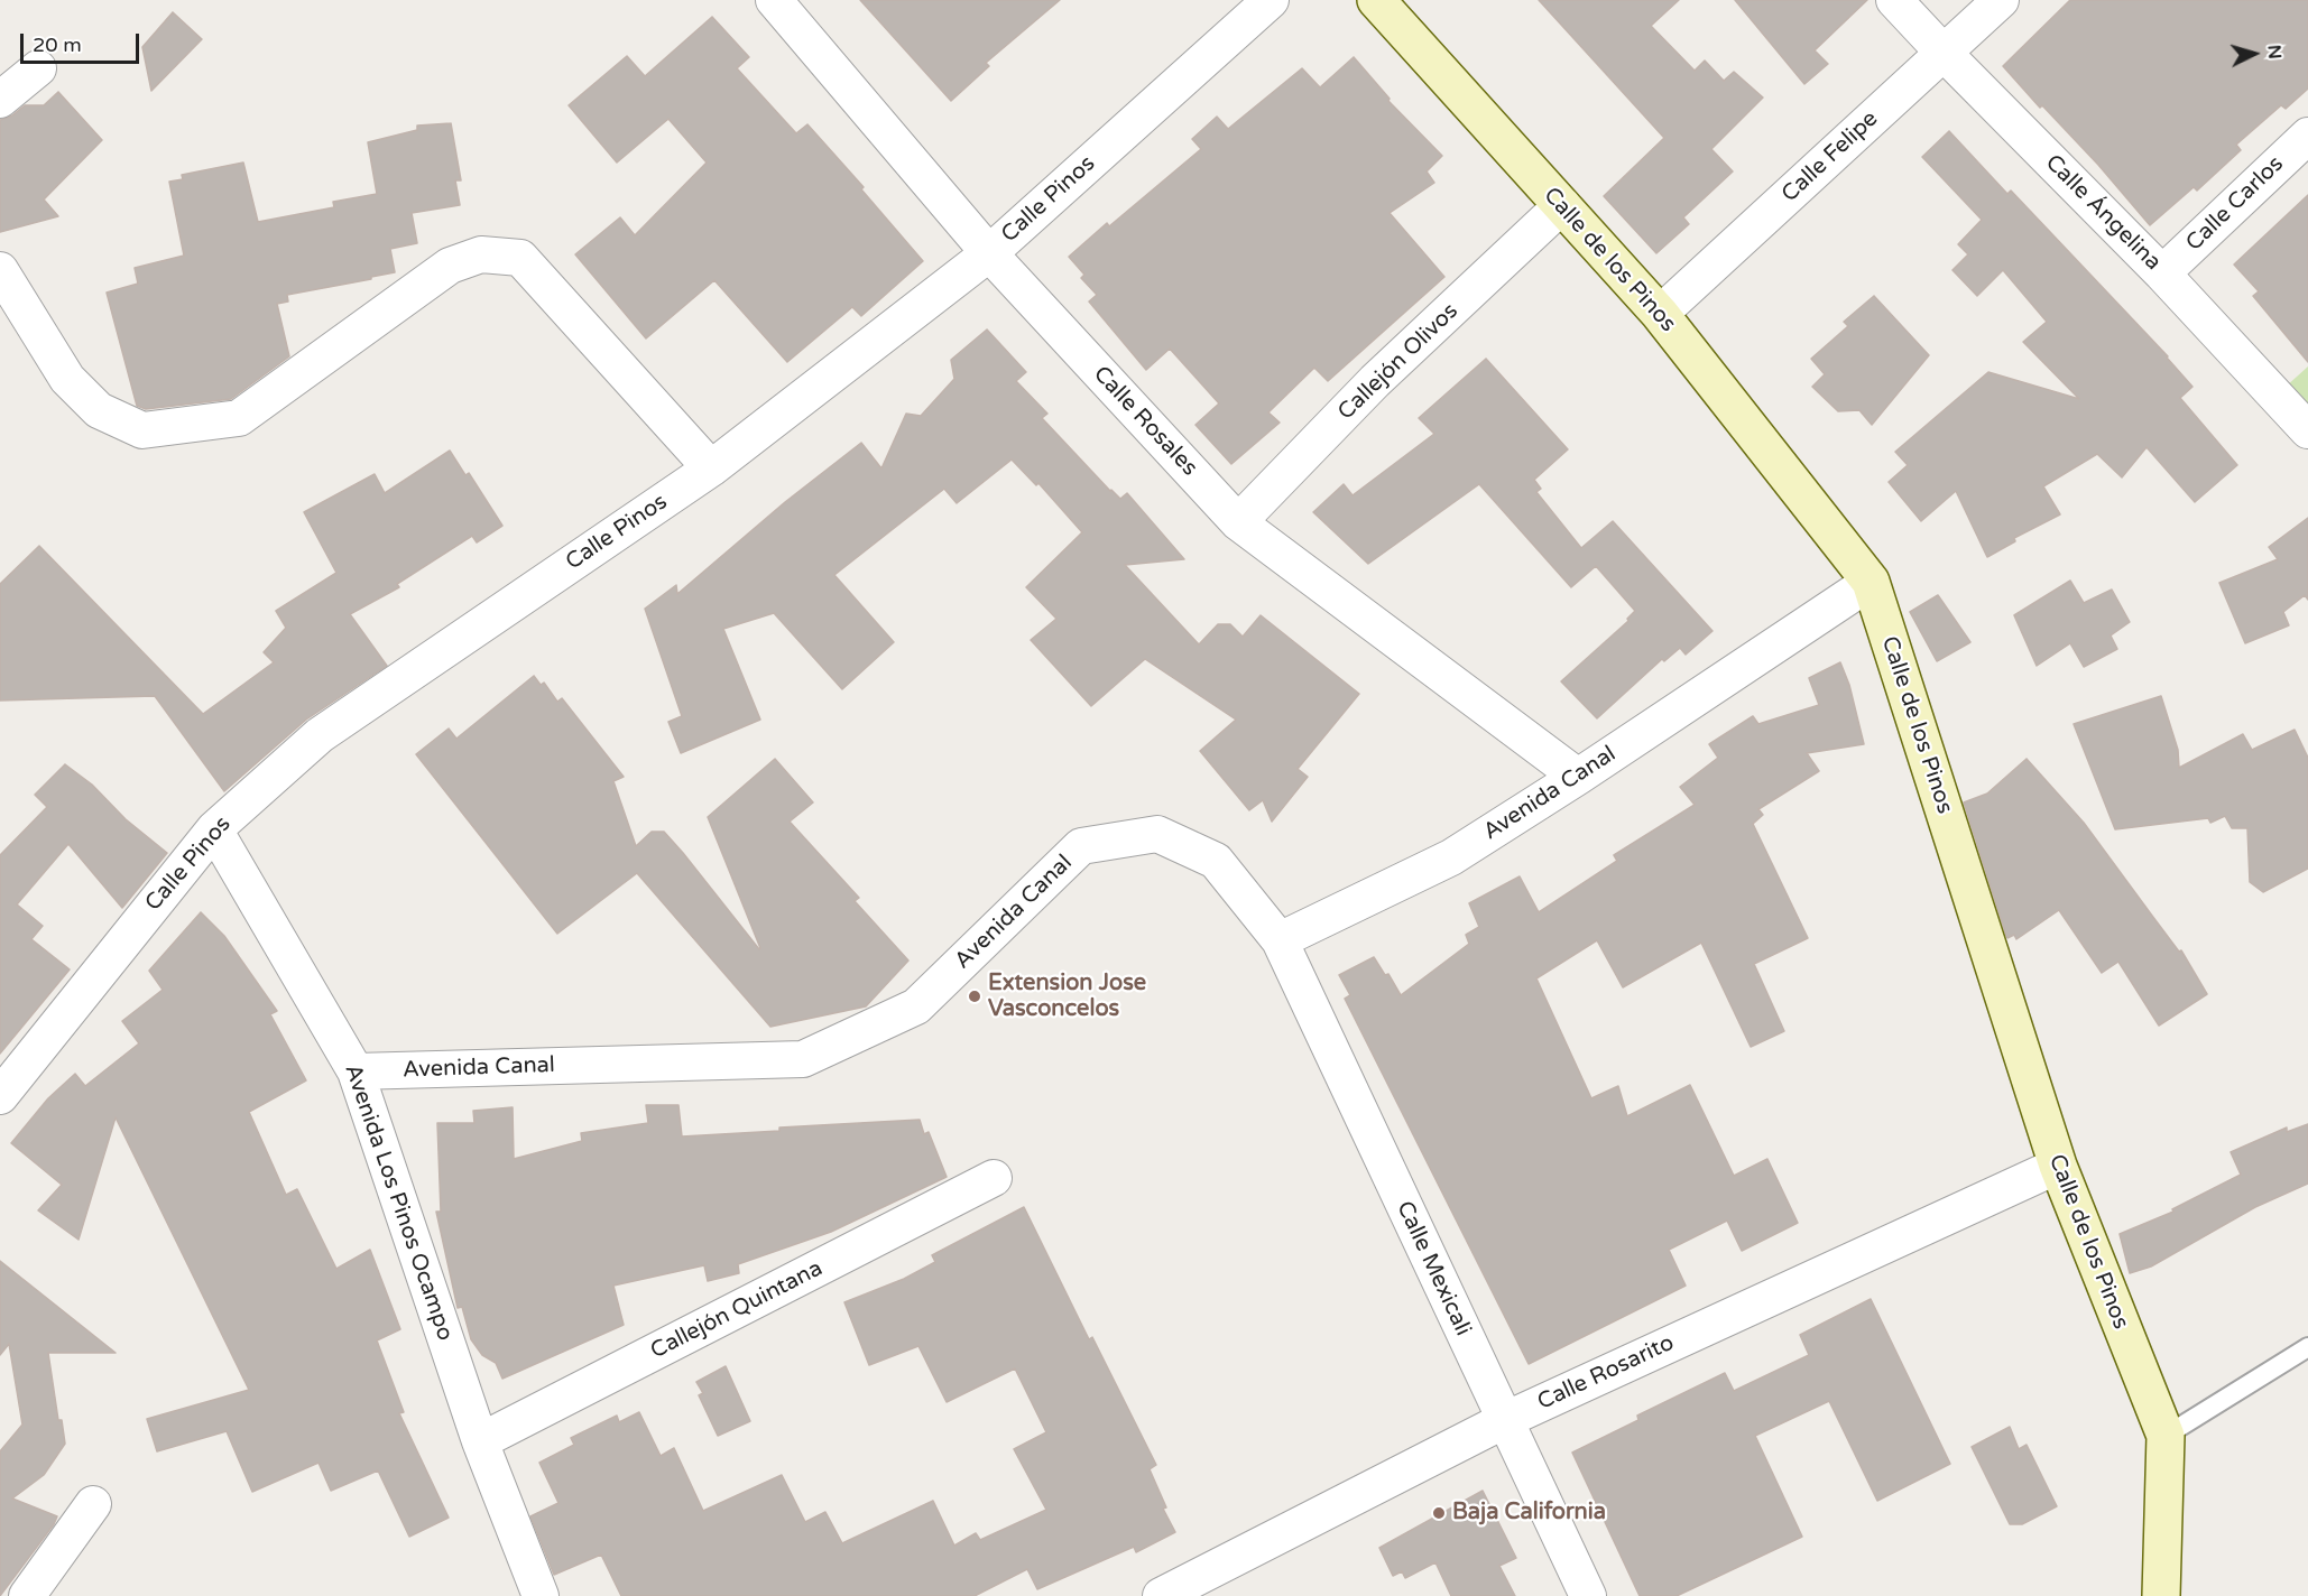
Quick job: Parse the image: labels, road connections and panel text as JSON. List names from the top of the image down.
{
  "streets": {
    "street": [
      "Calle Felipe",
      "Calle Pinos",
      "Calle Carlos",
      "Calle Ángelina",
      "Calle de los Pinos",
      "Callejón Olivos",
      "Calle Rosales",
      "Avenida Canal",
      "Avenida Los Pinos Ocampo",
      "Calle Mexicali",
      "Callejón Quintana",
      "Calle Rosarito"
    ]
  },
  "crossings": [
    ["Calle Felipe", "Calle Ángelina"],
    ["Calle Felipe", "Calle de los Pinos"],
    ["Calle Pinos", "Calle Rosales"],
    ["Calle Pinos", "Avenida Los Pinos Ocampo"],
    ["Calle Carlos", "Calle Ángelina"],
    ["Calle de los Pinos", "Callejón Olivos"],
    ["Calle de los Pinos", "Avenida Canal"],
    ["Calle de los Pinos", "Calle Rosarito"],
    ["Callejón Olivos", "Calle Rosales"],
    ["Calle Rosales", "Avenida Canal"],
    ["Avenida Canal", "Avenida Los Pinos Ocampo"],
    ["Avenida Canal", "Calle Mexicali"],
    ["Avenida Los Pinos Ocampo", "Callejón Quintana"],
    ["Calle Mexicali", "Calle Rosarito"]
  ],
  "places": ["Extension Jose Vasconcelos", "Baja California"],
  "scale_bar": "20 m",
  "north": "right"
}
